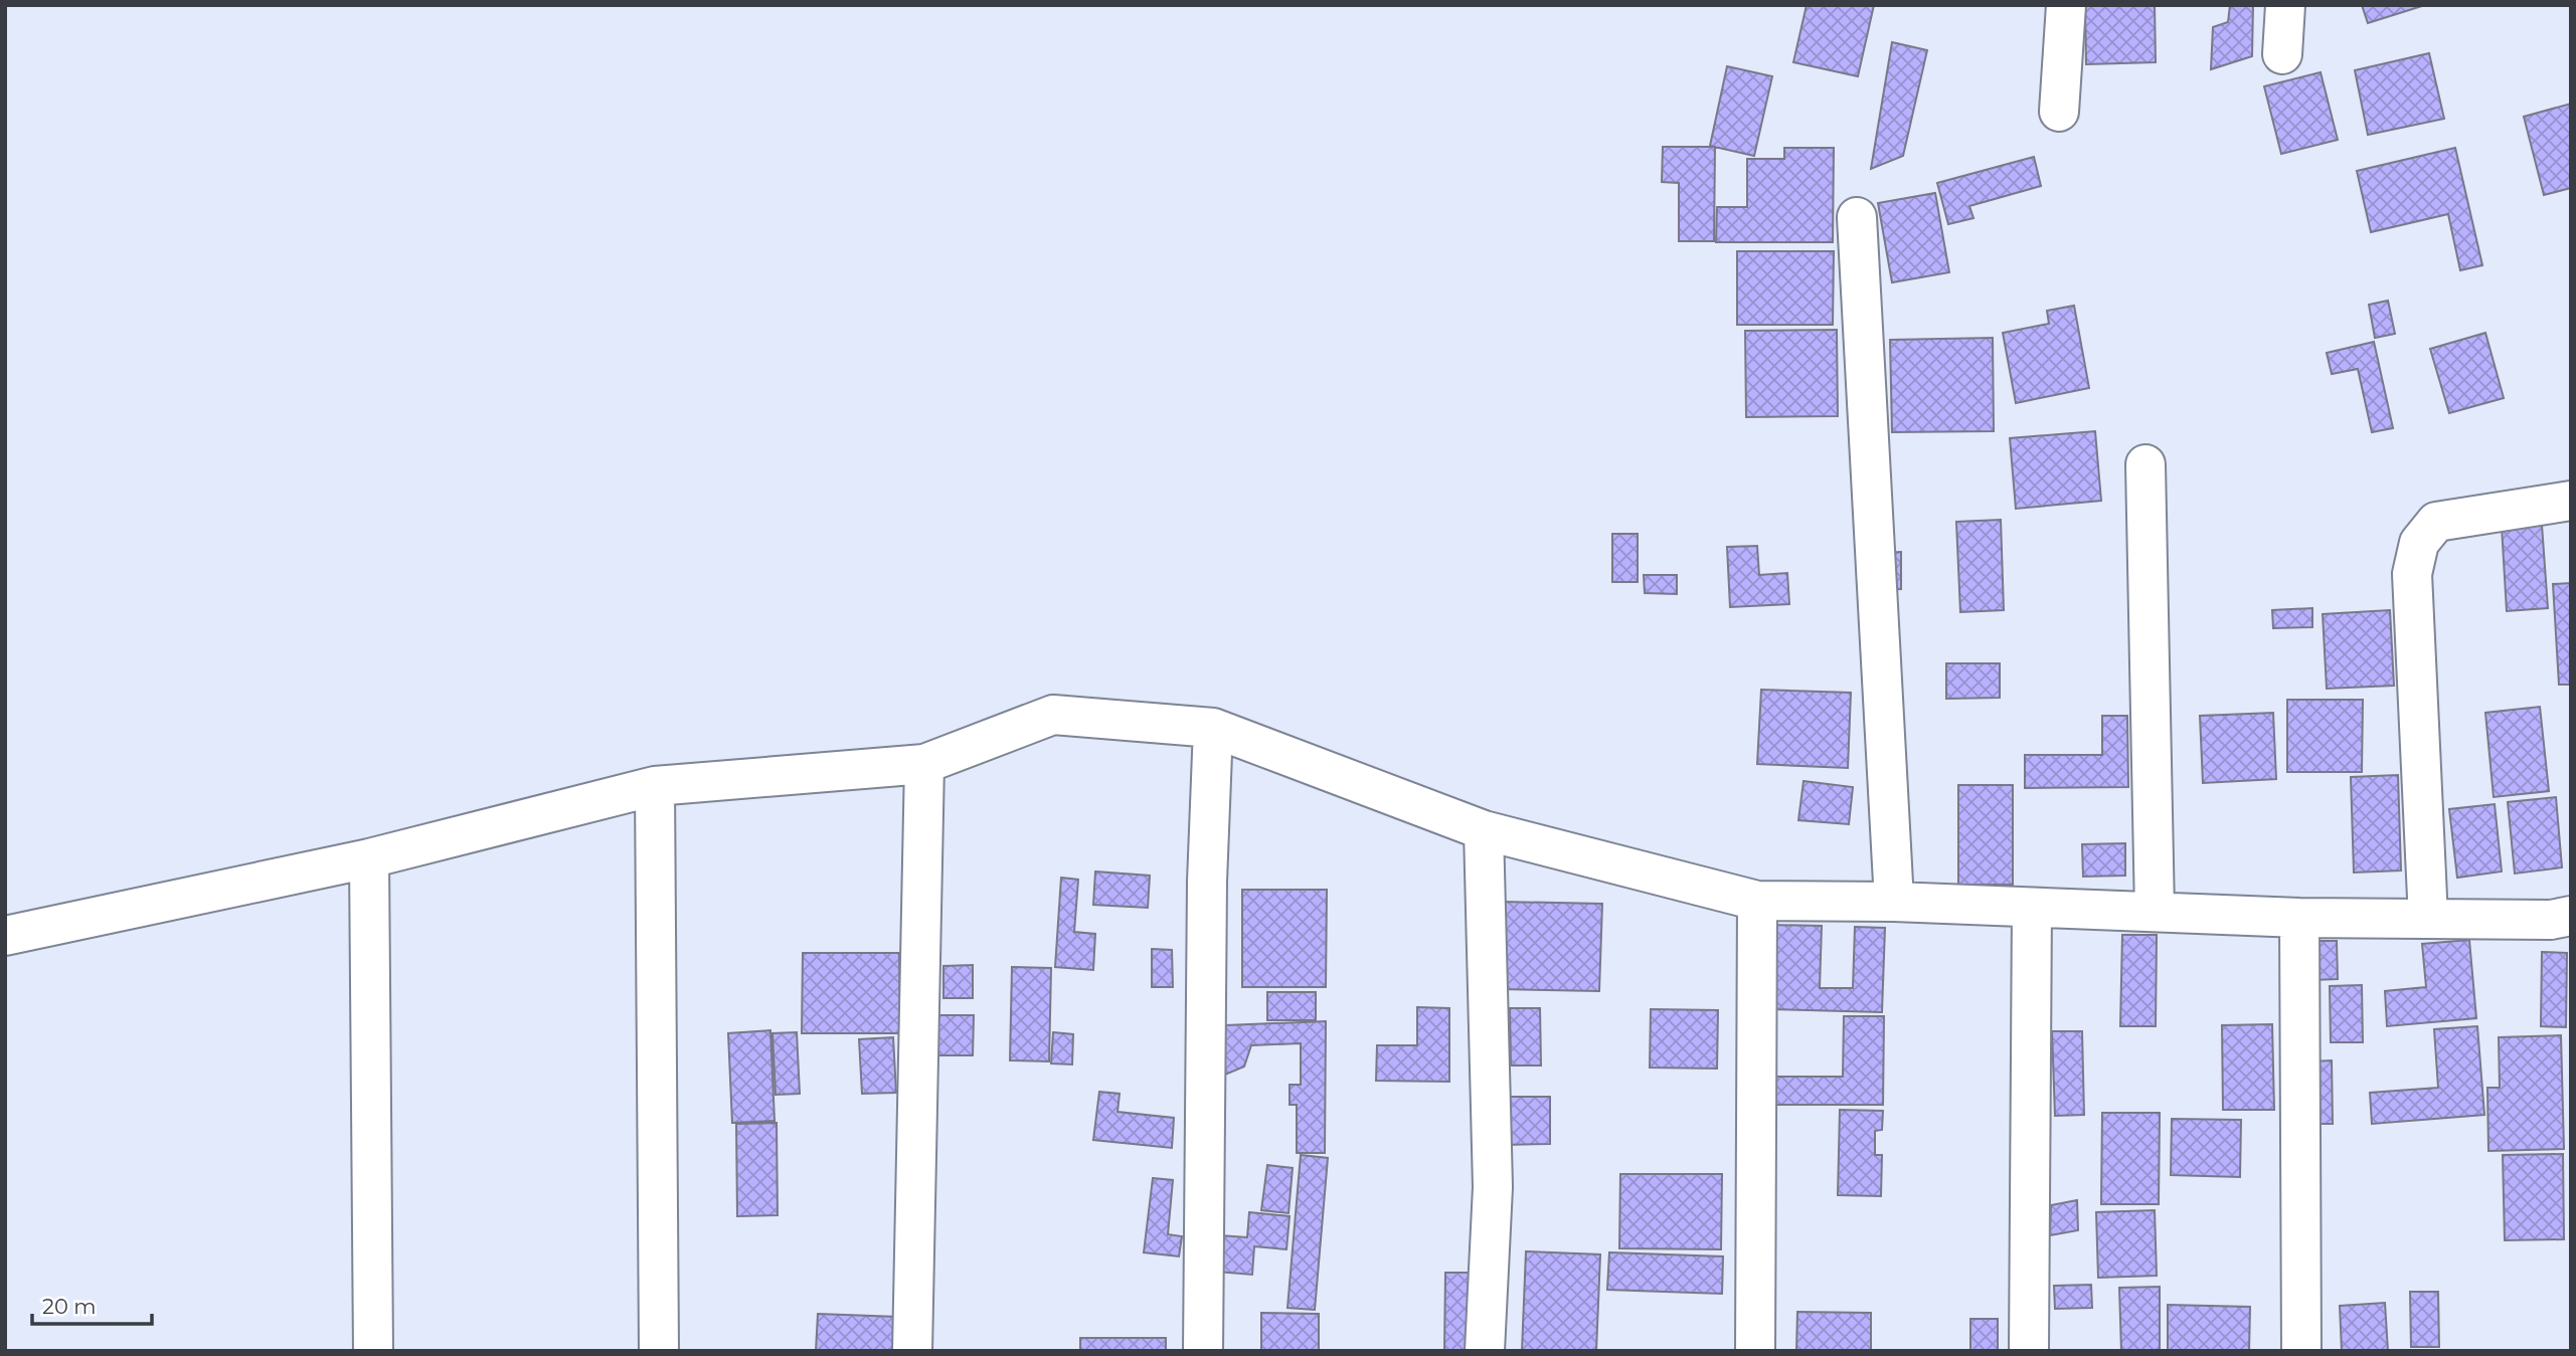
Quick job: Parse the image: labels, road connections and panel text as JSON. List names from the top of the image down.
{
  "scale_bar": "20 m"
}
